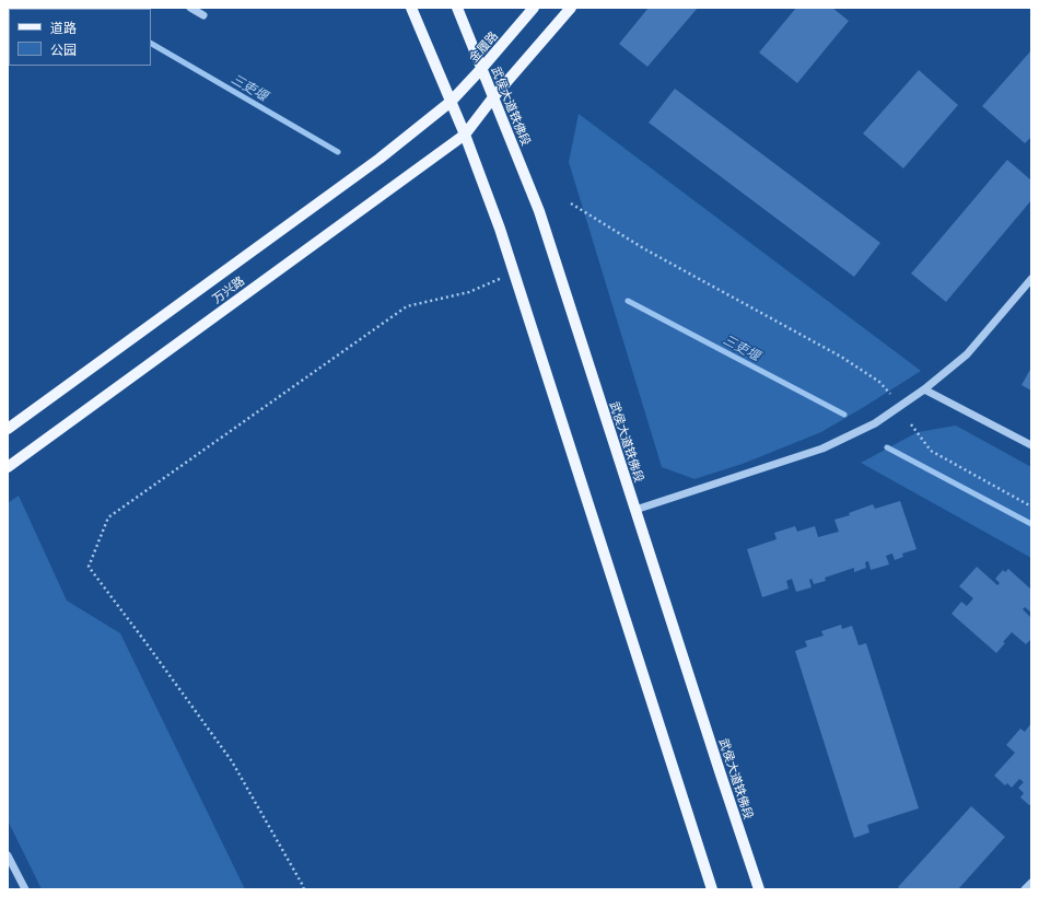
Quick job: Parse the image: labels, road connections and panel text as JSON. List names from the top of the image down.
{
  "streets": {
    "main road": ["金履路", "武侯大道铁佛段", "万兴路"]
  },
  "crossings": [
    ["金履路", "武侯大道铁佛段"],
    ["武侯大道铁佛段", "万兴路"]
  ],
  "water": ["三吏堰"],
  "legend": ["道路", "公园"]
}
